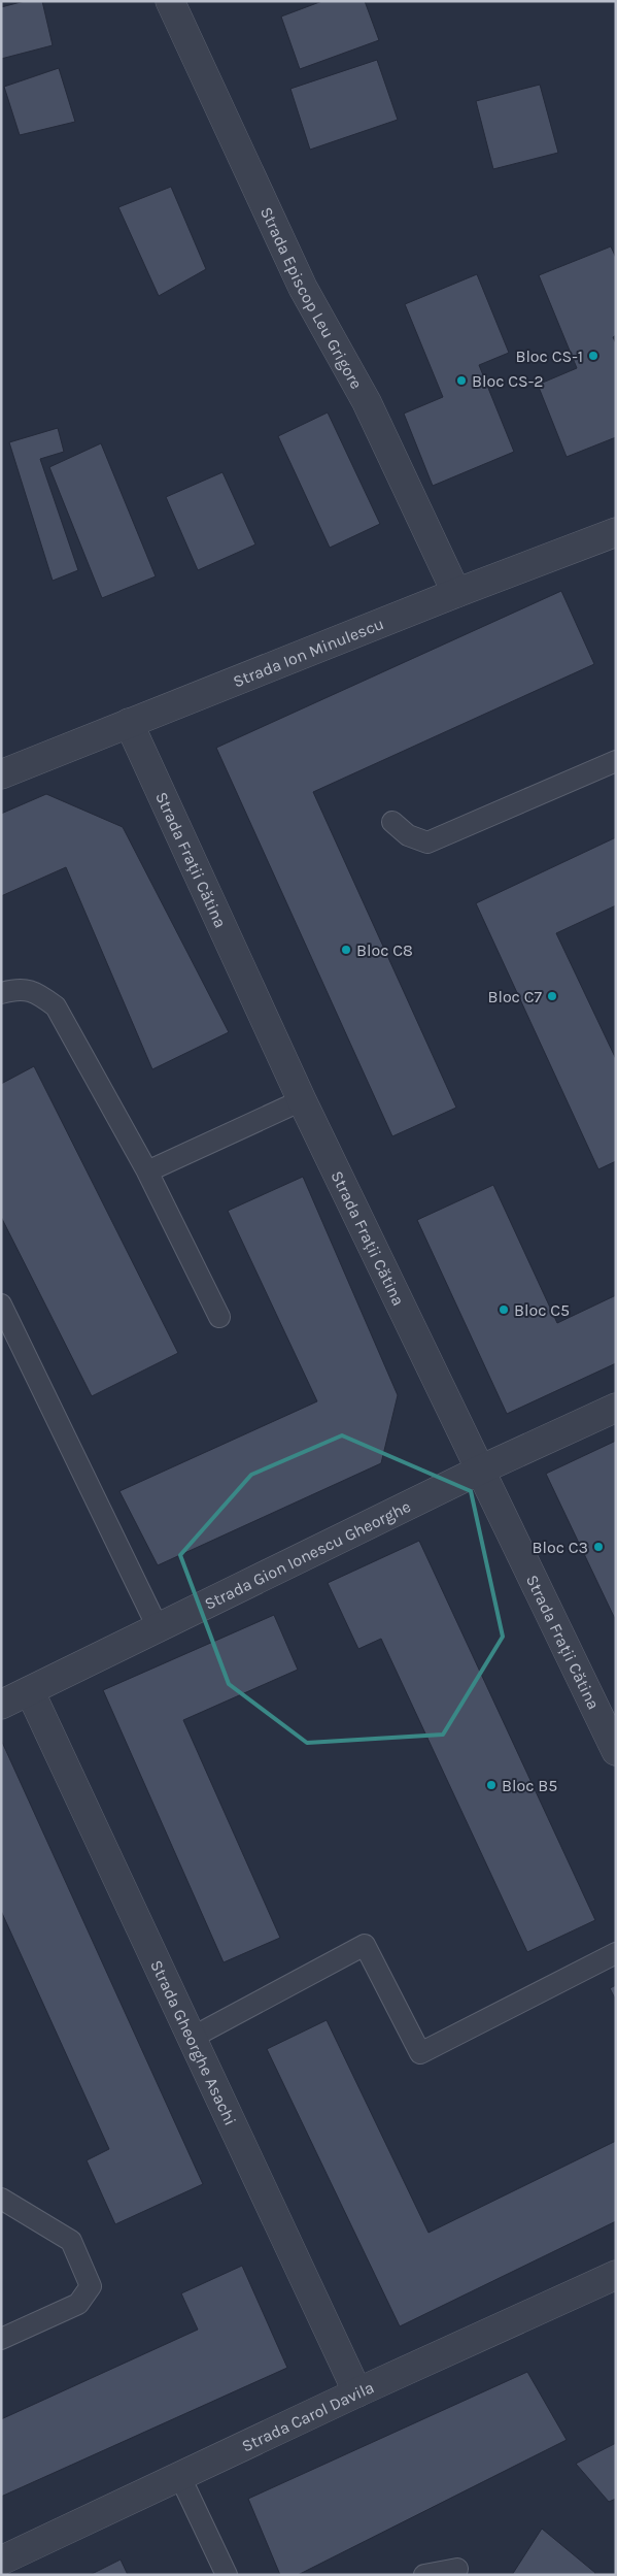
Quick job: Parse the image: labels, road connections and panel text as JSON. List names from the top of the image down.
{
  "streets": {
    "street": [
      "Strada Episcop Leu Grigore",
      "Strada Ion Minulescu",
      "Strada Frații Cătina",
      "Strada Gion Ionescu Gheorghe",
      "Strada Gheorghe Asachi",
      "Strada Carol Davila"
    ]
  },
  "crossings": [
    ["Strada Episcop Leu Grigore", "Strada Ion Minulescu"],
    ["Strada Ion Minulescu", "Strada Frații Cătina"],
    ["Strada Frații Cătina", "Strada Gion Ionescu Gheorghe"],
    ["Strada Gion Ionescu Gheorghe", "Strada Gheorghe Asachi"],
    ["Strada Gheorghe Asachi", "Strada Carol Davila"]
  ],
  "places": [
    "Bloc CS-1",
    "Bloc CS-2",
    "Bloc C8",
    "Bloc C7",
    "Bloc C5",
    "Bloc C3",
    "Bloc B5"
  ]
}
